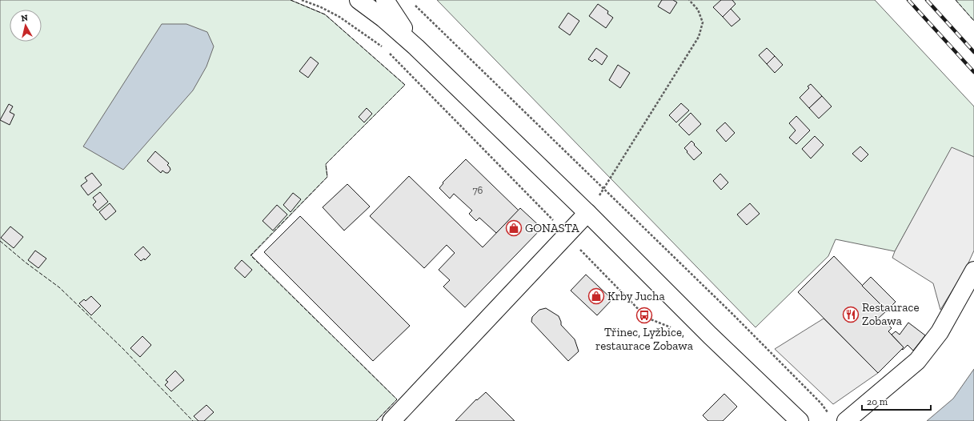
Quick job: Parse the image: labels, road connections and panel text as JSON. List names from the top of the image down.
{
  "places": {
    "shop": ["GONASTA", "Krby Jucha"],
    "restaurant": ["Restaurace Zobawa"],
    "bus stop": ["Třinec, Lyžbice, restaurace Zobawa"]
  },
  "house_numbers": ["76"],
  "scale_bar": "20 m",
  "north": "top"
}
